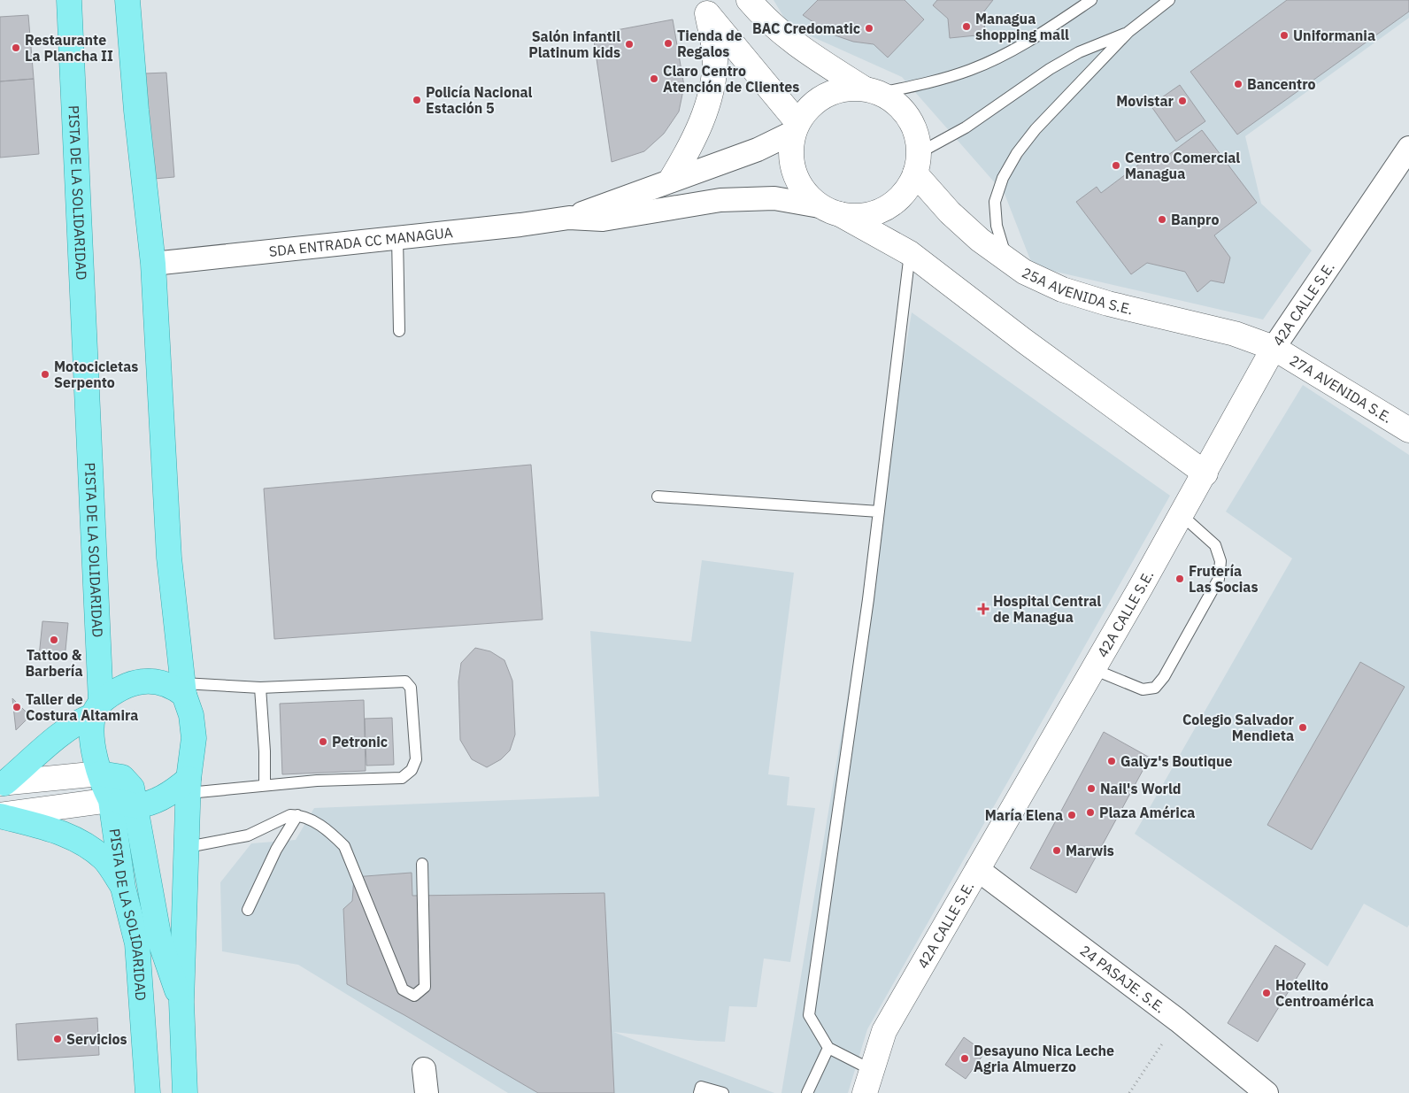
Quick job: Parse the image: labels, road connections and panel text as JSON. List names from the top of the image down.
{
  "streets": {
    "main road": ["PISTA DE LA SOLIDARIDAD"],
    "street": [
      "SDA ENTRADA CC MANAGUA",
      "25A AVENIDA S.E.",
      "42A CALLE S.E.",
      "27A AVENIDA S.E.",
      "24 PASAJE. S.E."
    ]
  },
  "crossings": [
    ["25A AVENIDA S.E.", "42A CALLE S.E."],
    ["25A AVENIDA S.E.", "27A AVENIDA S.E."],
    ["42A CALLE S.E.", "27A AVENIDA S.E."],
    ["42A CALLE S.E.", "24 PASAJE. S.E."]
  ],
  "places": {
    "other": [
      "Managua shopping mall",
      "BAC Credomatic",
      "Uniformania",
      "Tienda de Regalos",
      "Salón infantil Platinum kids",
      "Restaurante La Plancha II",
      "Claro Centro Atención de Clientes",
      "Bancentro",
      "Policía Nacional Estación 5",
      "Movistar",
      "Centro Comercial Managua",
      "Banpro",
      "Motocicletas Serpento",
      "Frutería Las Socias",
      "Tattoo & Barbería",
      "Taller de Costura Altamira",
      "Colegio Salvador Mendieta",
      "Petronic",
      "Galyz's Boutique",
      "Nail's World",
      "Plaza América",
      "María Elena",
      "Marwis",
      "Hotelito Centroamérica",
      "Servicios",
      "Desayuno Nica Leche Agria Almuerzo"
    ],
    "health": ["Hospital Central de Managua"]
  }
}
